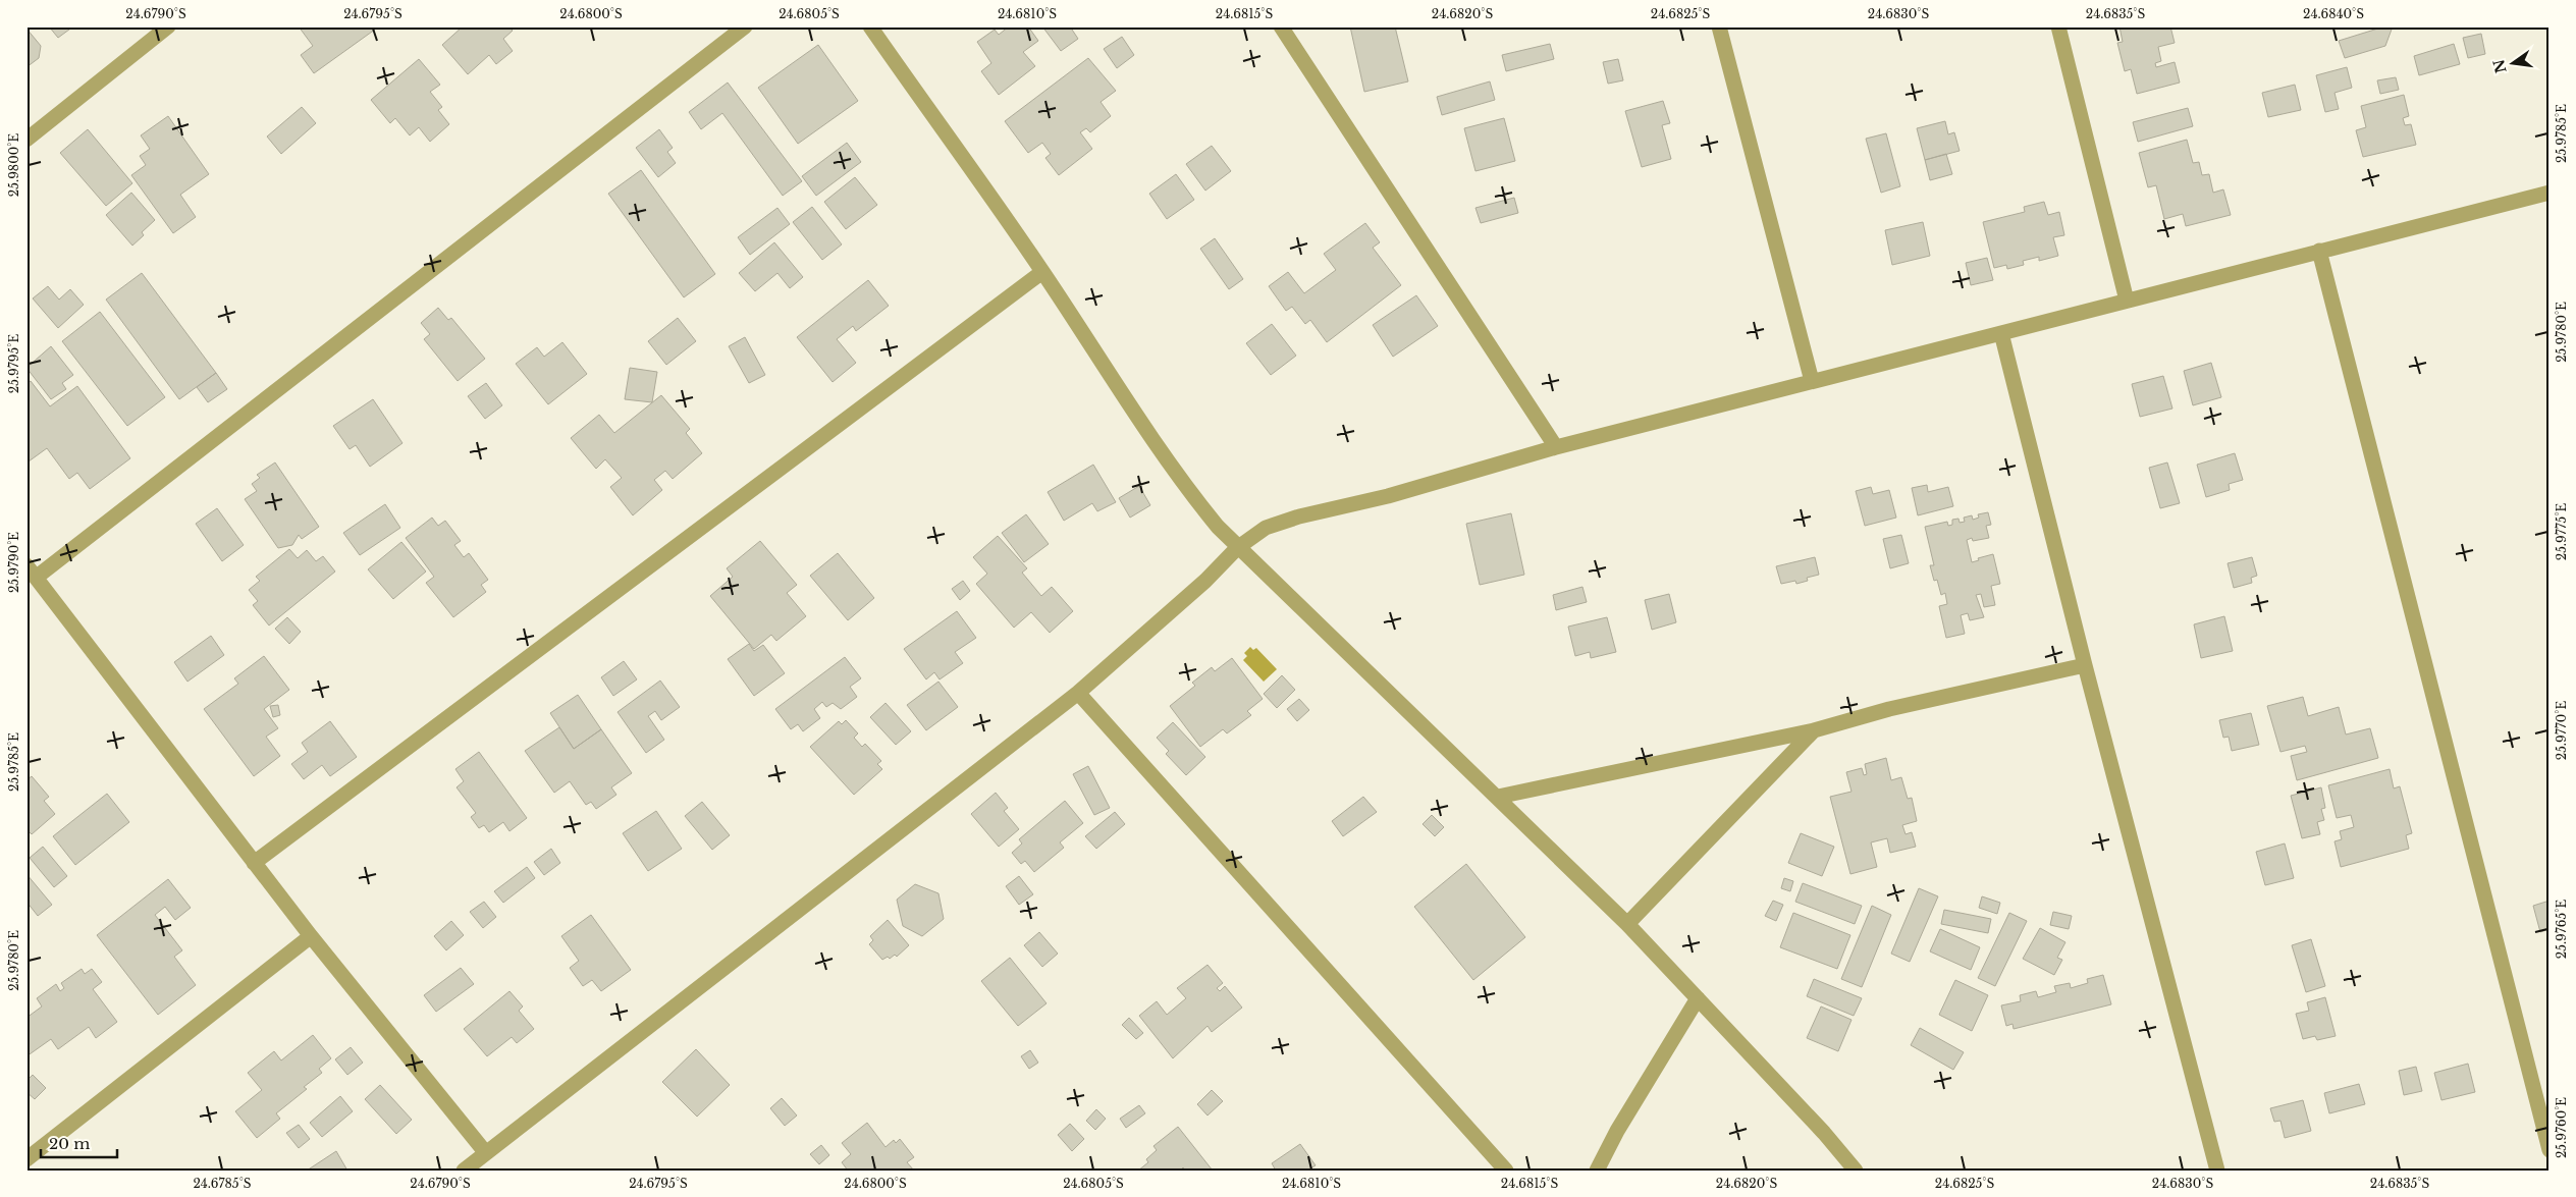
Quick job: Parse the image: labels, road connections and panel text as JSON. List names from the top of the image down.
{
  "scale_bar": "20 m",
  "north": "left",
  "coordinates": [
    "24.6790°S",
    "24.6795°S",
    "24.6800°S",
    "24.6805°S",
    "24.6810°S",
    "24.6815°S",
    "24.6820°S",
    "24.6825°S",
    "24.6830°S",
    "24.6835°S",
    "24.6840°S",
    "25.9785°E",
    "25.9800°E",
    "25.9780°E",
    "25.9795°E",
    "25.9775°E",
    "25.9790°E",
    "25.9770°E",
    "25.9765°E",
    "25.9760°E",
    "24.6785°S"
  ]
}
